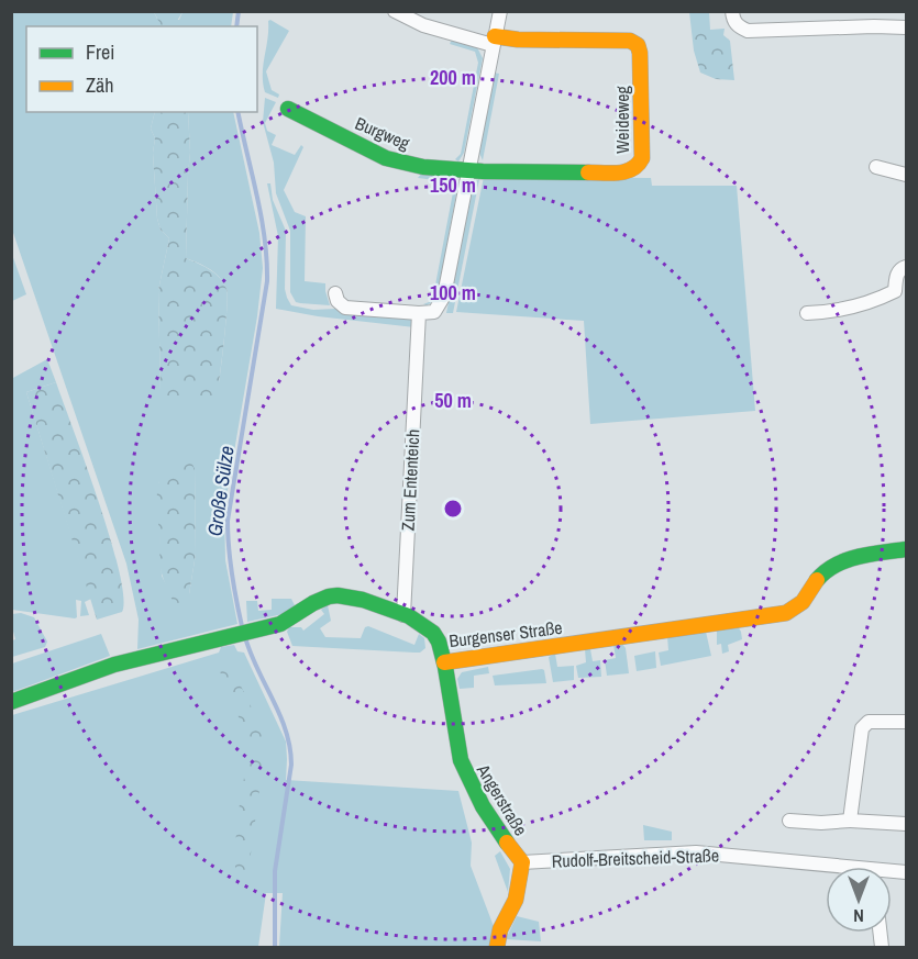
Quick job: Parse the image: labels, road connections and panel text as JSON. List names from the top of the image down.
{
  "streets": {
    "street": [
      "Weideweg",
      "Burgweg",
      "Zum Ententeich",
      "Burgenser Straße",
      "Angerstraße",
      "Rudolf-Breitscheid-Straße"
    ]
  },
  "crossings": [
    ["Weideweg", "Burgweg"],
    ["Zum Ententeich", "Burgenser Straße"],
    ["Burgenser Straße", "Angerstraße"],
    ["Angerstraße", "Rudolf-Breitscheid-Straße"]
  ],
  "water": ["Große Sülze"],
  "legend": ["Frei", "Zäh"],
  "north": "bottom",
  "rings": [
    "200 m",
    "150 m",
    "100 m",
    "50 m"
  ]
}
